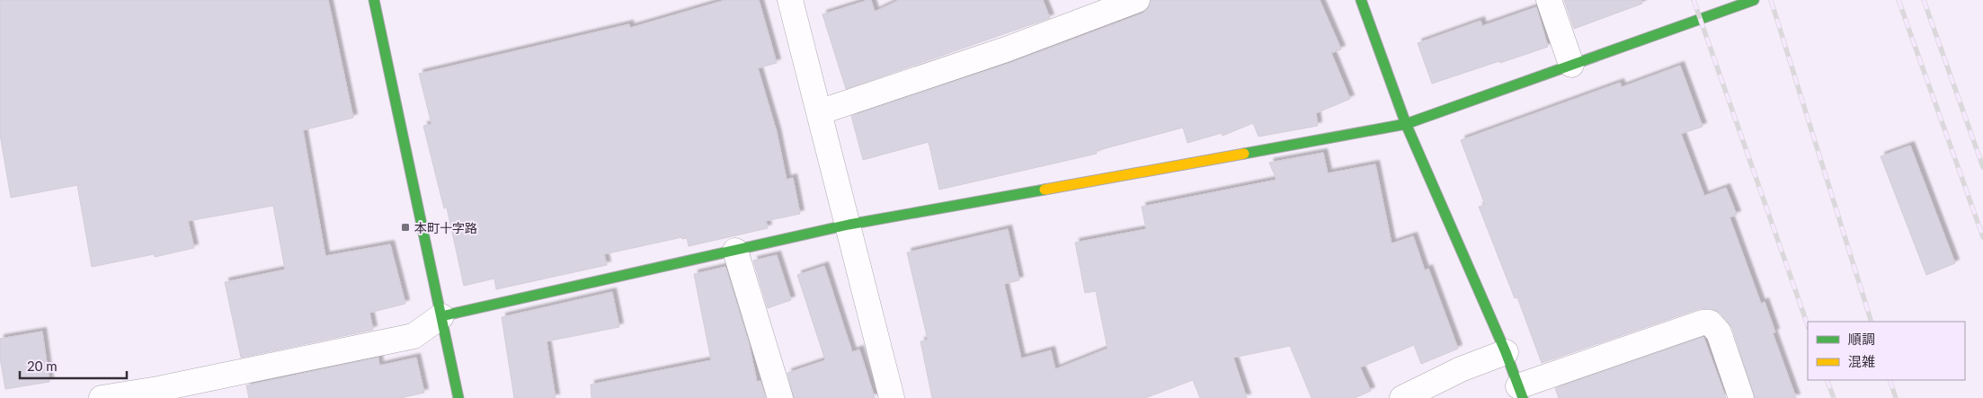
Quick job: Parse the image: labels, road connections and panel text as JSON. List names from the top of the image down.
{
  "places": {
    "transit": ["本町十字路"]
  },
  "legend": ["順調", "混雑"],
  "scale_bar": "20 m"
}
